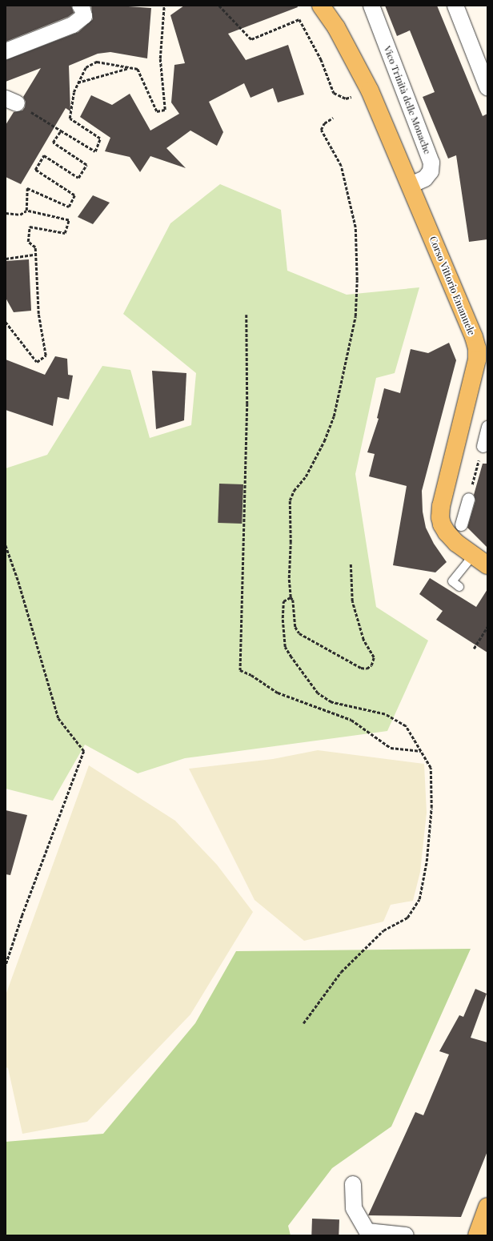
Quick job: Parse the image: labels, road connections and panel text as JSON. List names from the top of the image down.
{
  "streets": {
    "main road": ["Corso Vittorio Emanuele"],
    "street": ["Vico Trinità delle Monache"]
  },
  "crossings": [
    ["Vico Trinità delle Monache", "Corso Vittorio Emanuele"]
  ]
}
